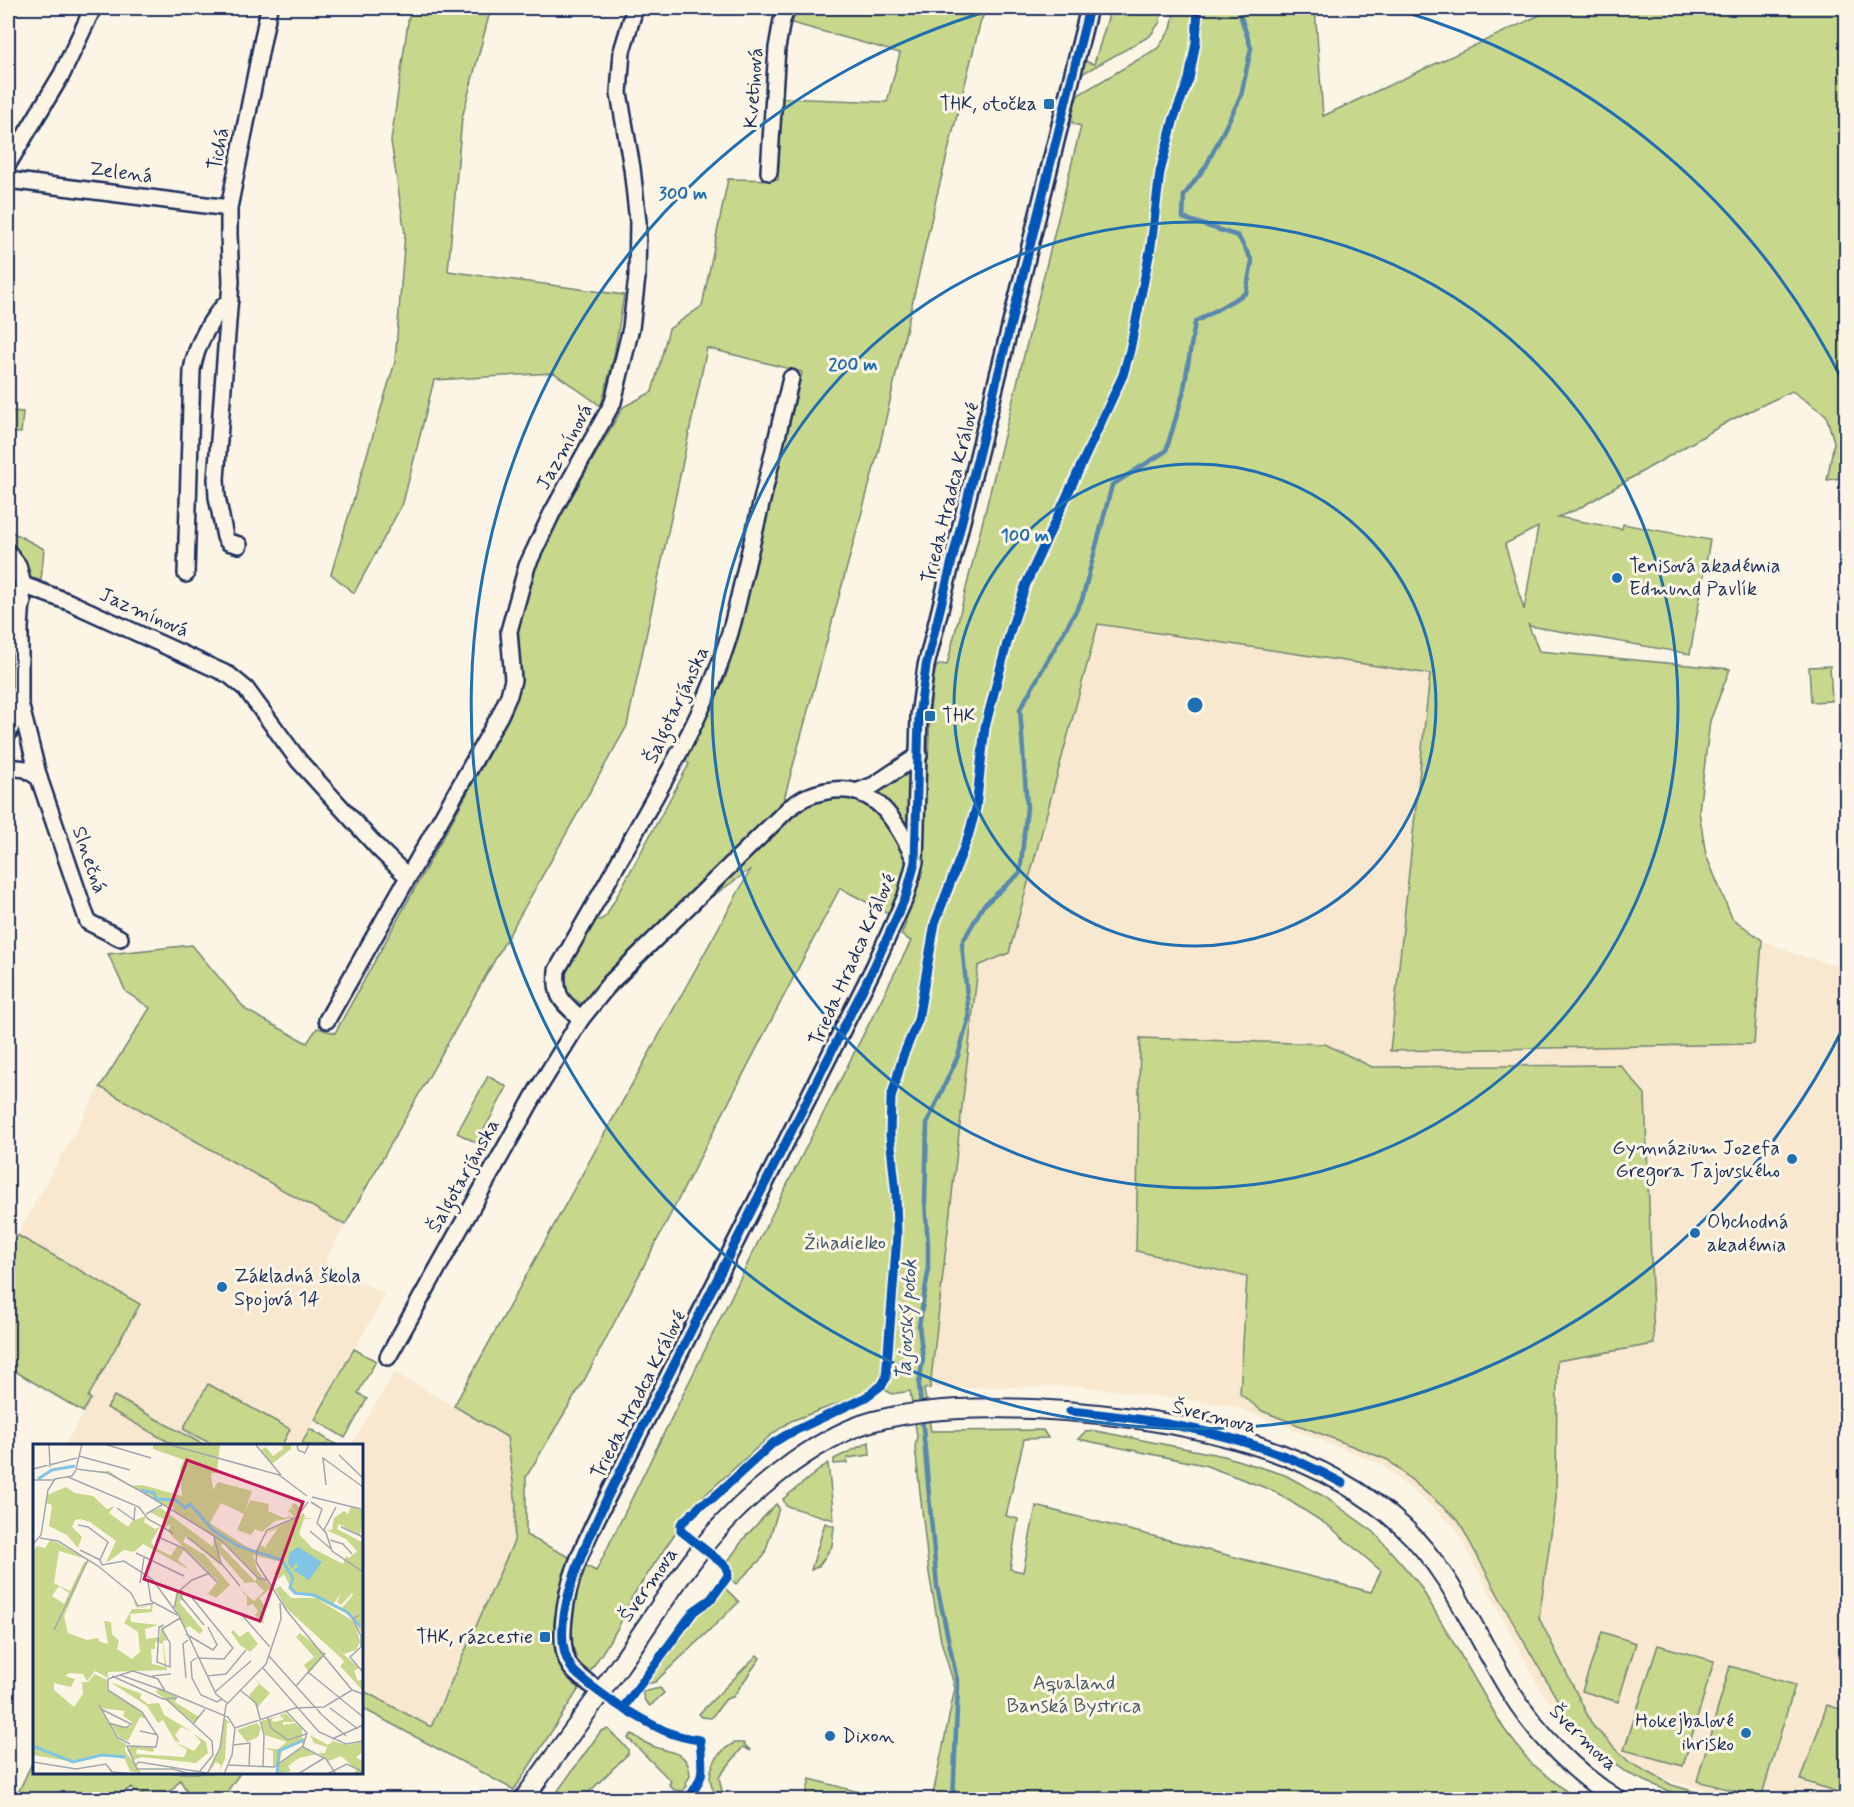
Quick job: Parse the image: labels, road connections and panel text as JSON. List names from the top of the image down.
{
  "streets": {
    "street": [
      "Kvetinová",
      "Tichá",
      "Zelená",
      "Jazmínová",
      "Trieda Hradca Králové",
      "Šalgotarjánska",
      "Slnečná",
      "Švermova"
    ]
  },
  "crossings": [
    ["Tichá", "Zelená"],
    ["Jazmínová", "Slnečná"],
    ["Trieda Hradca Králové", "Šalgotarjánska"],
    ["Trieda Hradca Králové", "Švermova"]
  ],
  "water": ["Tajovský potok"],
  "parks": ["Žihadielko", "Aqualand Banská Bystrica"],
  "places": {
    "transit": ["THK, otočka", "THK", "THK, rázcestie"],
    "other": [
      "Tenisová akadémia Edmund Pavlík",
      "Gymnázium Jozefa Gregora Tajovského",
      "Obchodná akadémia",
      "Základná škola Spojová 14",
      "Hokejbalové ihrisko",
      "Dixon"
    ]
  },
  "rings": ["300 m", "200 m", "100 m"]
}
